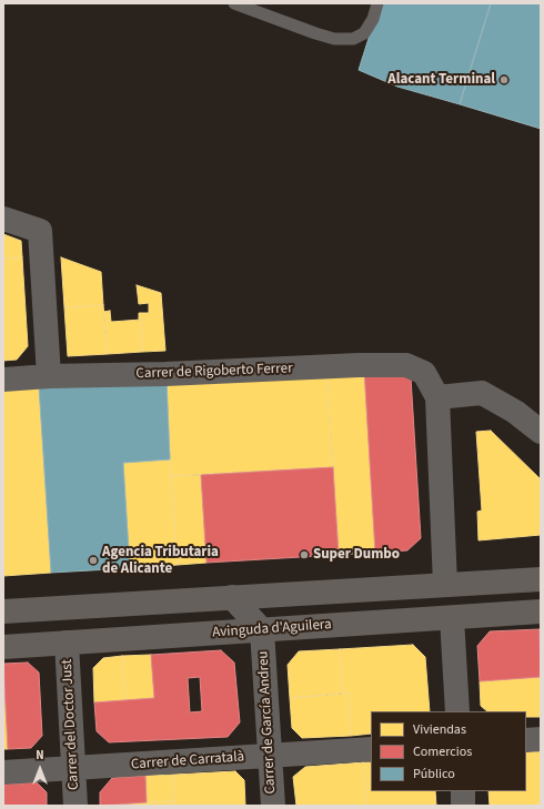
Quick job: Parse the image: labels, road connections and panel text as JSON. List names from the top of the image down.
{
  "streets": {
    "main road": ["Avinguda d'Aguilera"],
    "street": [
      "Carrer de Rigoberto Ferrer",
      "Carrer de García Andreu",
      "Carrer del Doctor Just",
      "Carrer de Carratalà"
    ]
  },
  "crossings": [
    ["Avinguda d'Aguilera", "Carrer de García Andreu"],
    ["Avinguda d'Aguilera", "Carrer del Doctor Just"],
    ["Carrer de García Andreu", "Carrer de Carratalà"],
    ["Carrer del Doctor Just", "Carrer de Carratalà"]
  ],
  "places": ["Alacant Terminal", "Super Dumbo", "Agencia Tributaria de Alicante"],
  "legend": ["Viviendas", "Comercios", "Público"],
  "north": "top"
}
